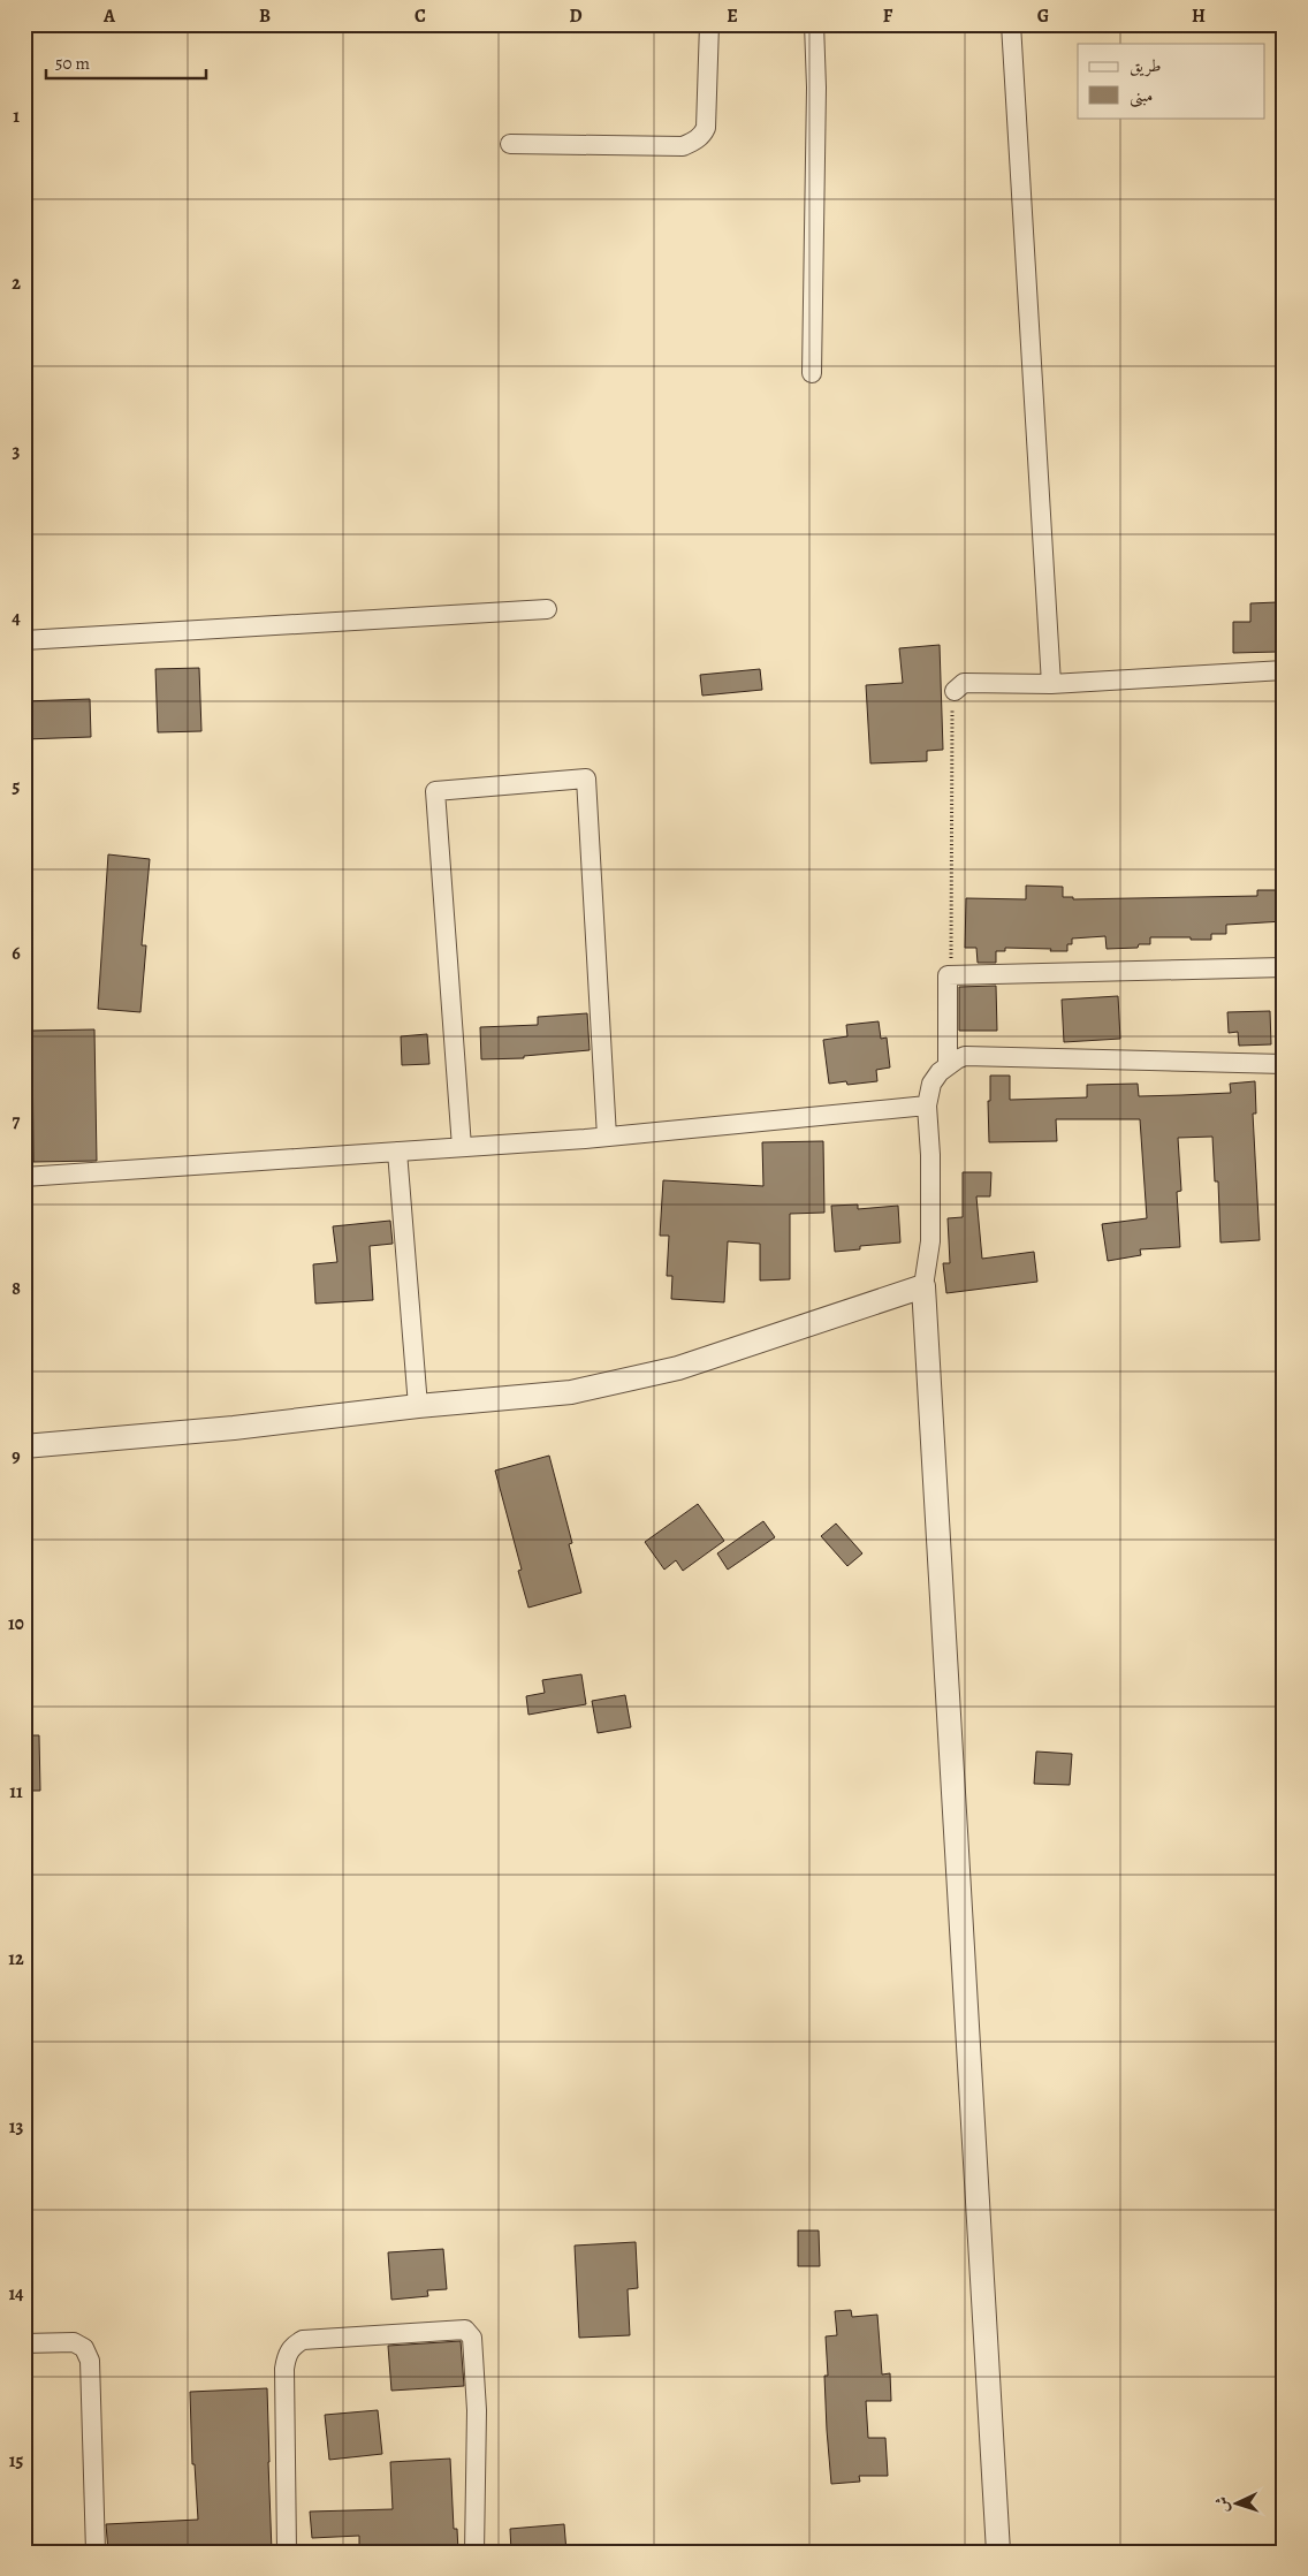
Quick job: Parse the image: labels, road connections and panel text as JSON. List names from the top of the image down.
{
  "legend": ["طريق", "مبنى"],
  "scale_bar": "50 m",
  "north": "left",
  "grid": {
    "columns": [
      "A",
      "B",
      "C",
      "D",
      "E",
      "F",
      "G",
      "H"
    ],
    "rows": [
      "1",
      "2",
      "3",
      "4",
      "5",
      "6",
      "7",
      "8",
      "9",
      "10",
      "11",
      "12",
      "13",
      "14",
      "15"
    ]
  }
}
